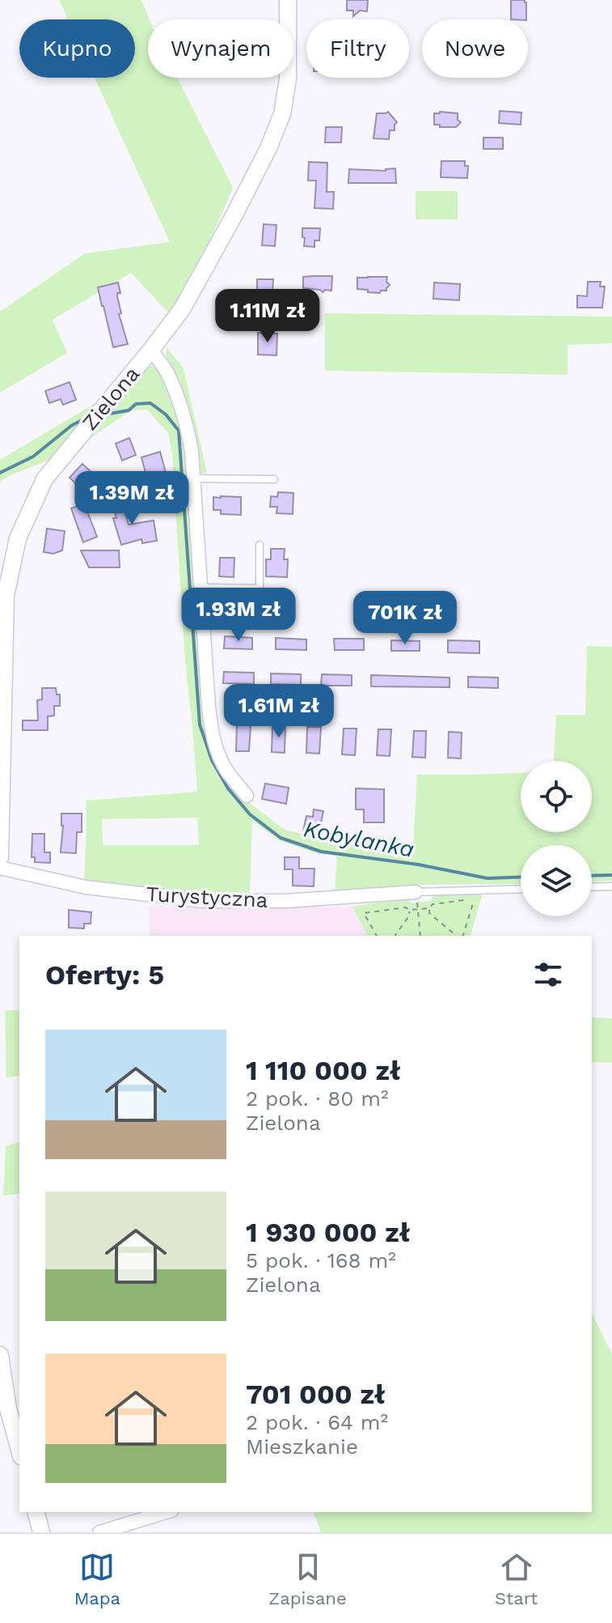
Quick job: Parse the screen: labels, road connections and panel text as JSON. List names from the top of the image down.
{
  "streets": {
    "street": ["Zielona", "Turystyczna"]
  },
  "water": ["Kobylanka"],
  "page": {
    "chip": [
      "Kupno",
      "Wynajem",
      "Filtry",
      "Nowe"
    ],
    "price": [
      "1.11M zł",
      "1.39M zł",
      "1.93M zł",
      "701K zł",
      "1.61M zł"
    ],
    "heading": "Oferty: 5",
    "list": [
      {
        "name": "1 110 000 zł",
        "note": "2 pok. · 80 m² · Zielona"
      },
      {
        "name": "1 930 000 zł",
        "note": "5 pok. · 168 m² · Zielona"
      },
      {
        "name": "701 000 zł",
        "note": "2 pok. · 64 m² · Mieszkanie"
      }
    ],
    "tabs": ["Mapa", "Zapisane", "Start"]
  }
}
